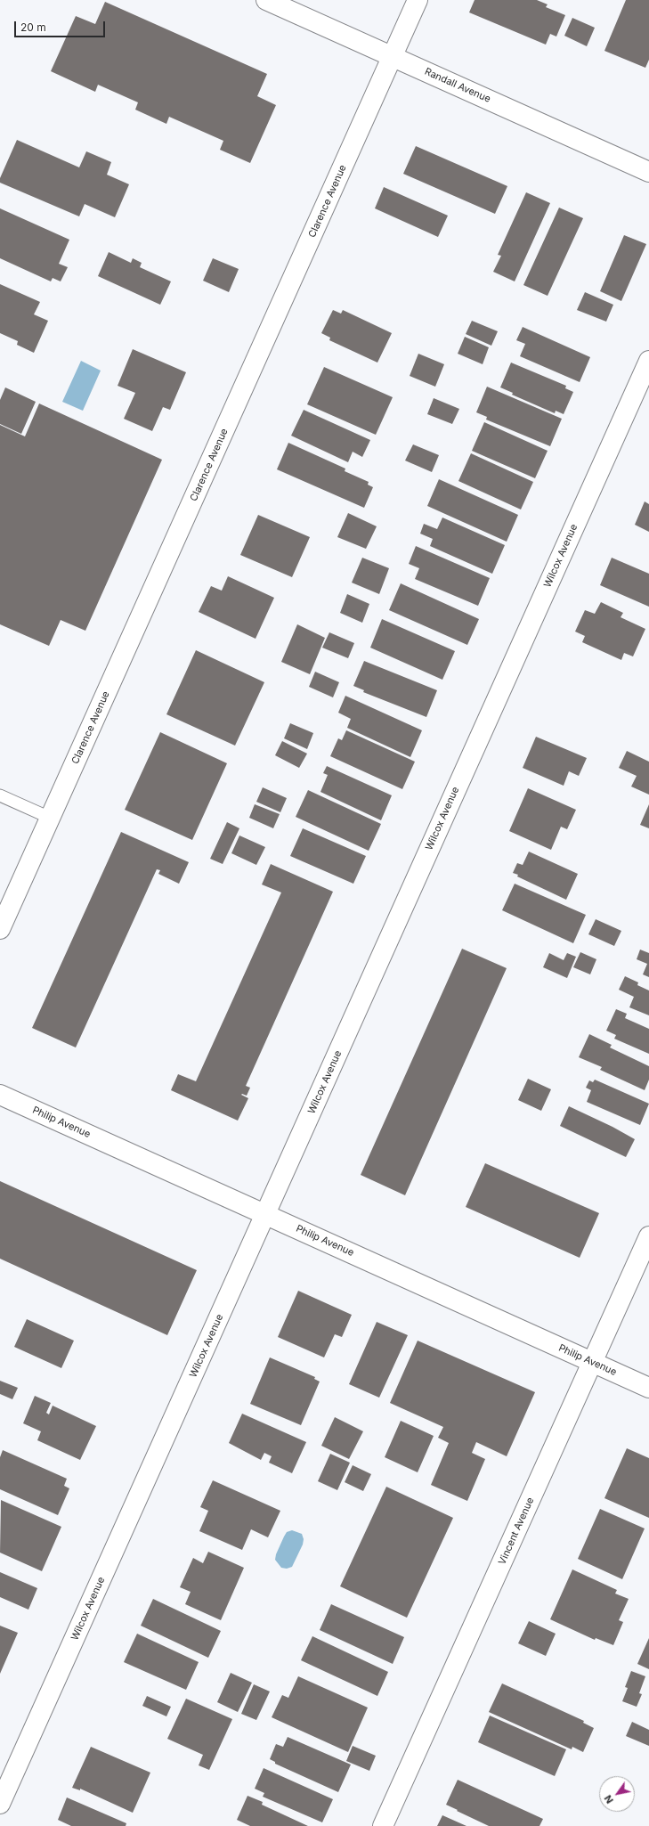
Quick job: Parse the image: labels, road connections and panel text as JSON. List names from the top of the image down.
{
  "streets": {
    "street": [
      "Randall Avenue",
      "Clarence Avenue",
      "Wilcox Avenue",
      "Philip Avenue",
      "Vincent Avenue"
    ]
  },
  "crossings": [
    ["Randall Avenue", "Clarence Avenue"],
    ["Wilcox Avenue", "Philip Avenue"],
    ["Philip Avenue", "Vincent Avenue"]
  ],
  "scale_bar": "20 m",
  "north": "bottom left"
}
